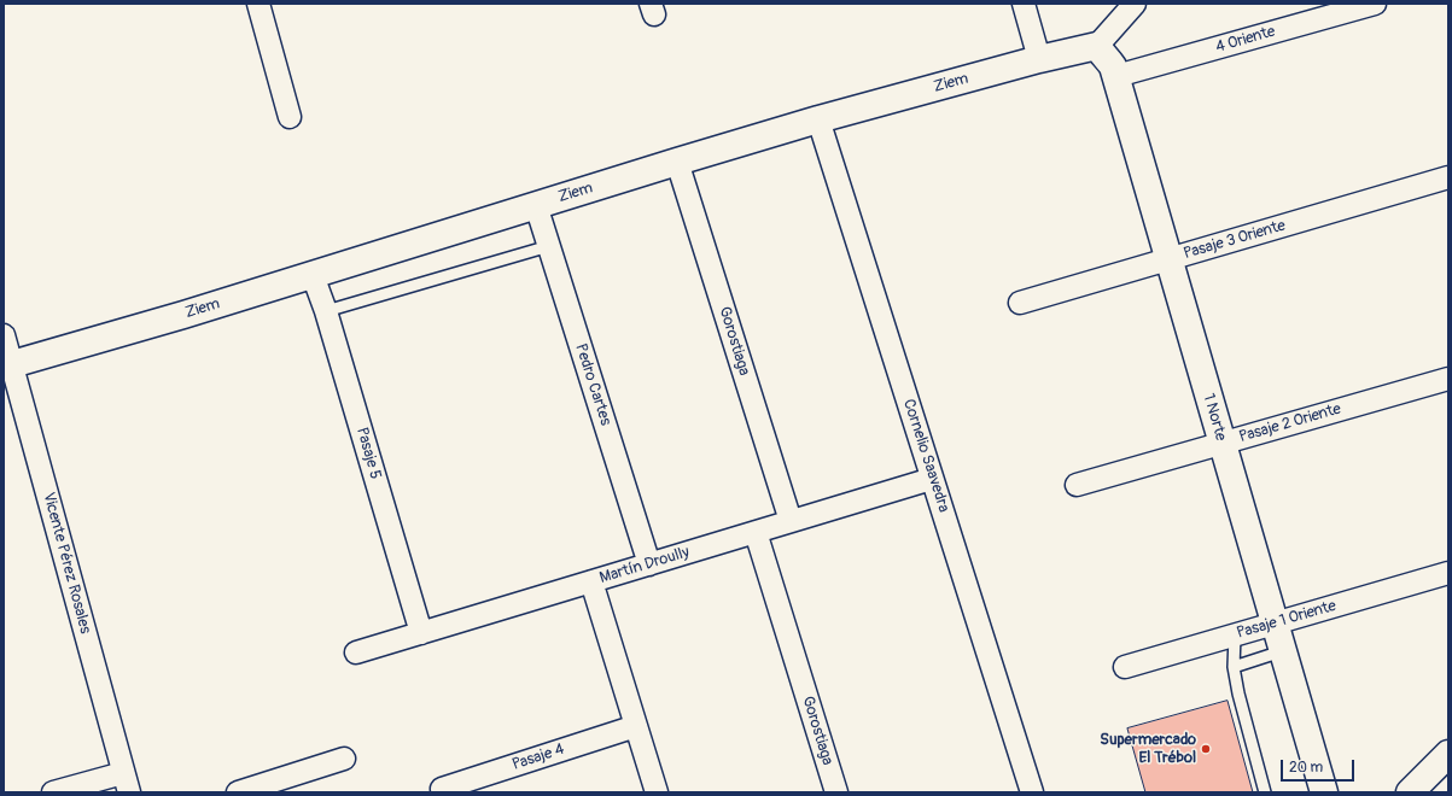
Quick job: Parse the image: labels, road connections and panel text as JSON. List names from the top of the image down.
{
  "streets": {
    "street": [
      "4 Oriente",
      "Ziem",
      "Pasaje 3 Oriente",
      "Gorostiaga",
      "Pedro Cartes",
      "1 Norte",
      "Pasaje 2 Oriente",
      "Pasaje 5",
      "Cornelio Saavedra",
      "Vicente Pérez Rosales",
      "Martín Droully",
      "Pasaje 1 Oriente",
      "Pasaje 4"
    ]
  },
  "crossings": [
    ["4 Oriente", "1 Norte"],
    ["Ziem", "Gorostiaga"],
    ["Ziem", "Pedro Cartes"],
    ["Ziem", "1 Norte"],
    ["Ziem", "Pasaje 5"],
    ["Ziem", "Cornelio Saavedra"],
    ["Ziem", "Vicente Pérez Rosales"],
    ["Pasaje 3 Oriente", "1 Norte"],
    ["Gorostiaga", "Martín Droully"],
    ["Pedro Cartes", "Martín Droully"],
    ["1 Norte", "Pasaje 2 Oriente"],
    ["1 Norte", "Pasaje 1 Oriente"],
    ["Pasaje 5", "Martín Droully"],
    ["Cornelio Saavedra", "Martín Droully"]
  ],
  "places": ["Supermercado El Trébol"],
  "scale_bar": "20 m"
}
